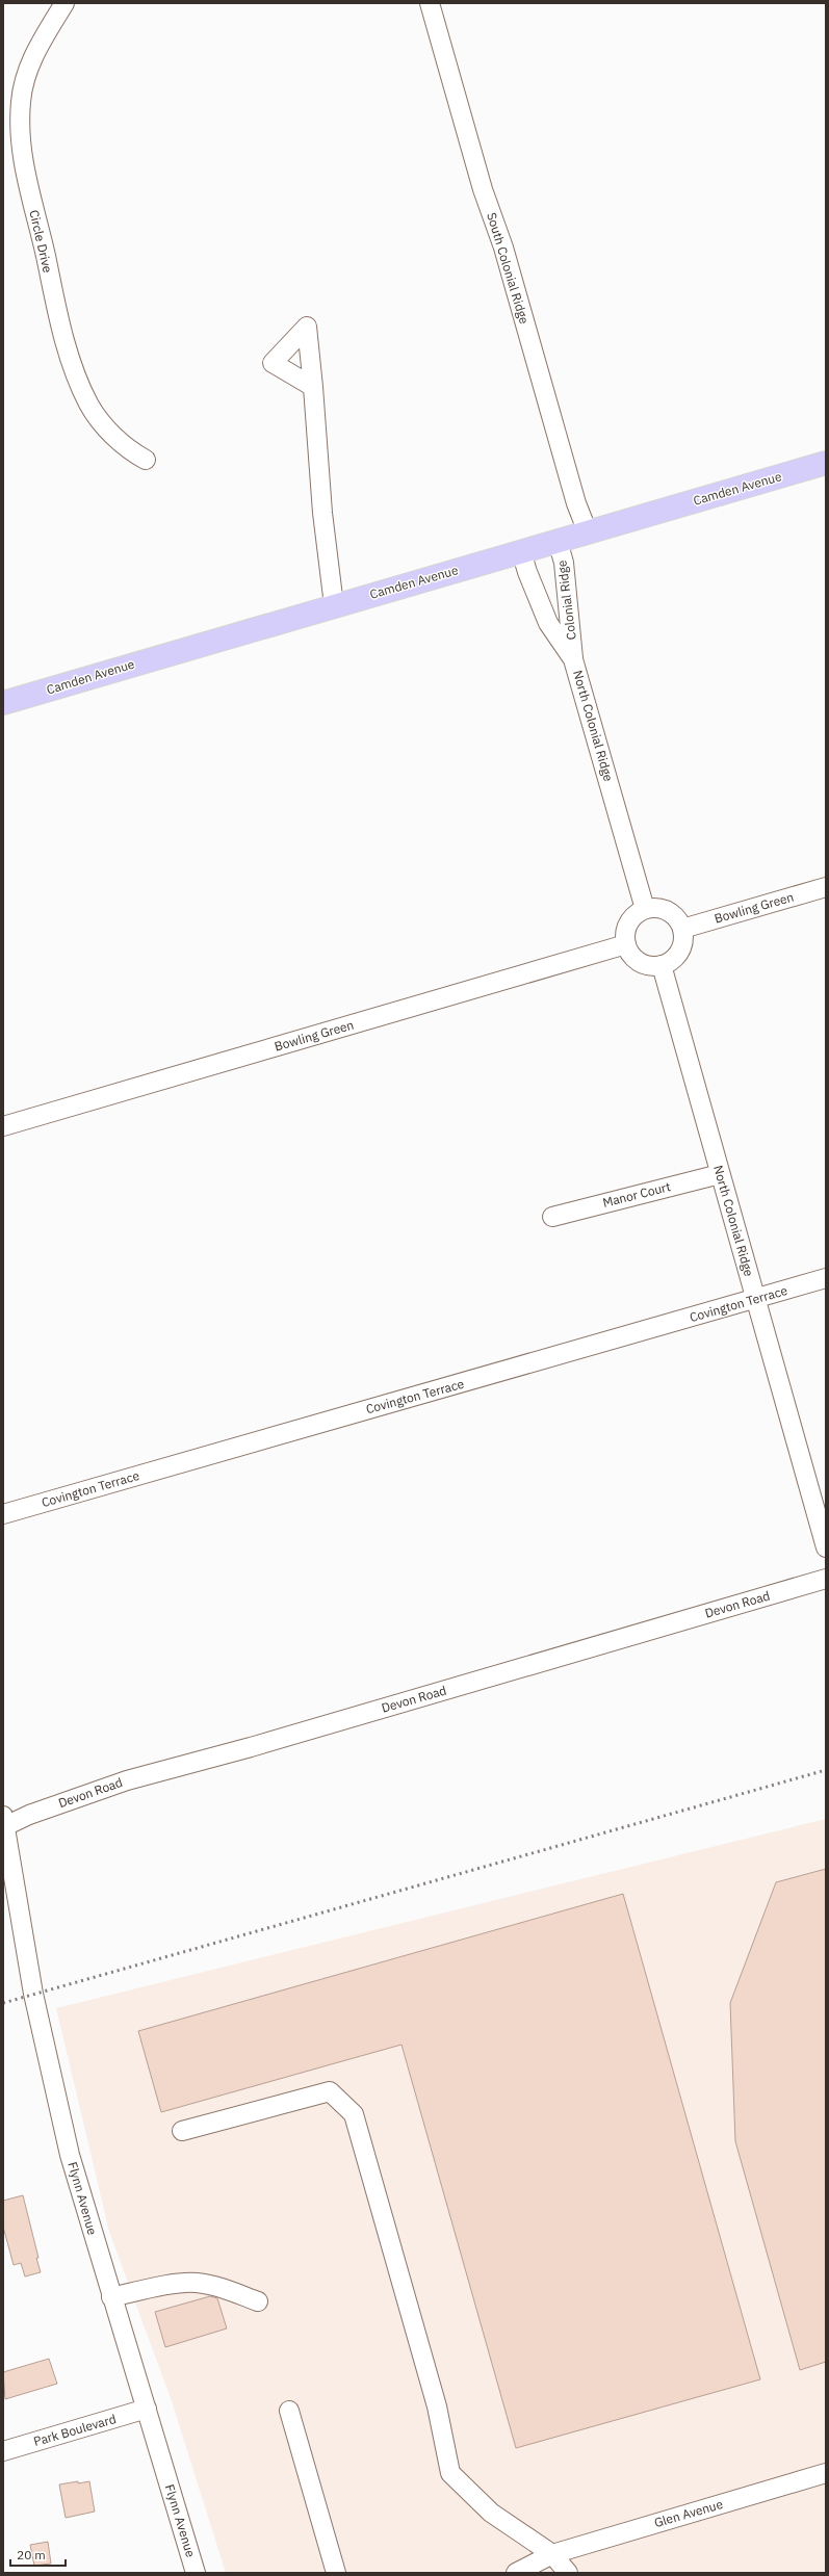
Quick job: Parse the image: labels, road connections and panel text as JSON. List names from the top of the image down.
{
  "streets": {
    "main road": ["Camden Avenue"],
    "street": [
      "Circle Drive",
      "South Colonial Ridge",
      "Colonial Ridge",
      "North Colonial Ridge",
      "Bowling Green",
      "Manor Court",
      "Covington Terrace",
      "Devon Road",
      "Flynn Avenue",
      "Park Boulevard",
      "Glen Avenue"
    ]
  },
  "crossings": [
    ["South Colonial Ridge", "Camden Avenue"],
    ["Camden Avenue", "Colonial Ridge"],
    ["Camden Avenue", "North Colonial Ridge"],
    ["Colonial Ridge", "North Colonial Ridge"],
    ["North Colonial Ridge", "Bowling Green"],
    ["North Colonial Ridge", "Manor Court"],
    ["North Colonial Ridge", "Covington Terrace"],
    ["Devon Road", "Flynn Avenue"],
    ["Flynn Avenue", "Park Boulevard"]
  ],
  "scale_bar": "20 m"
}
